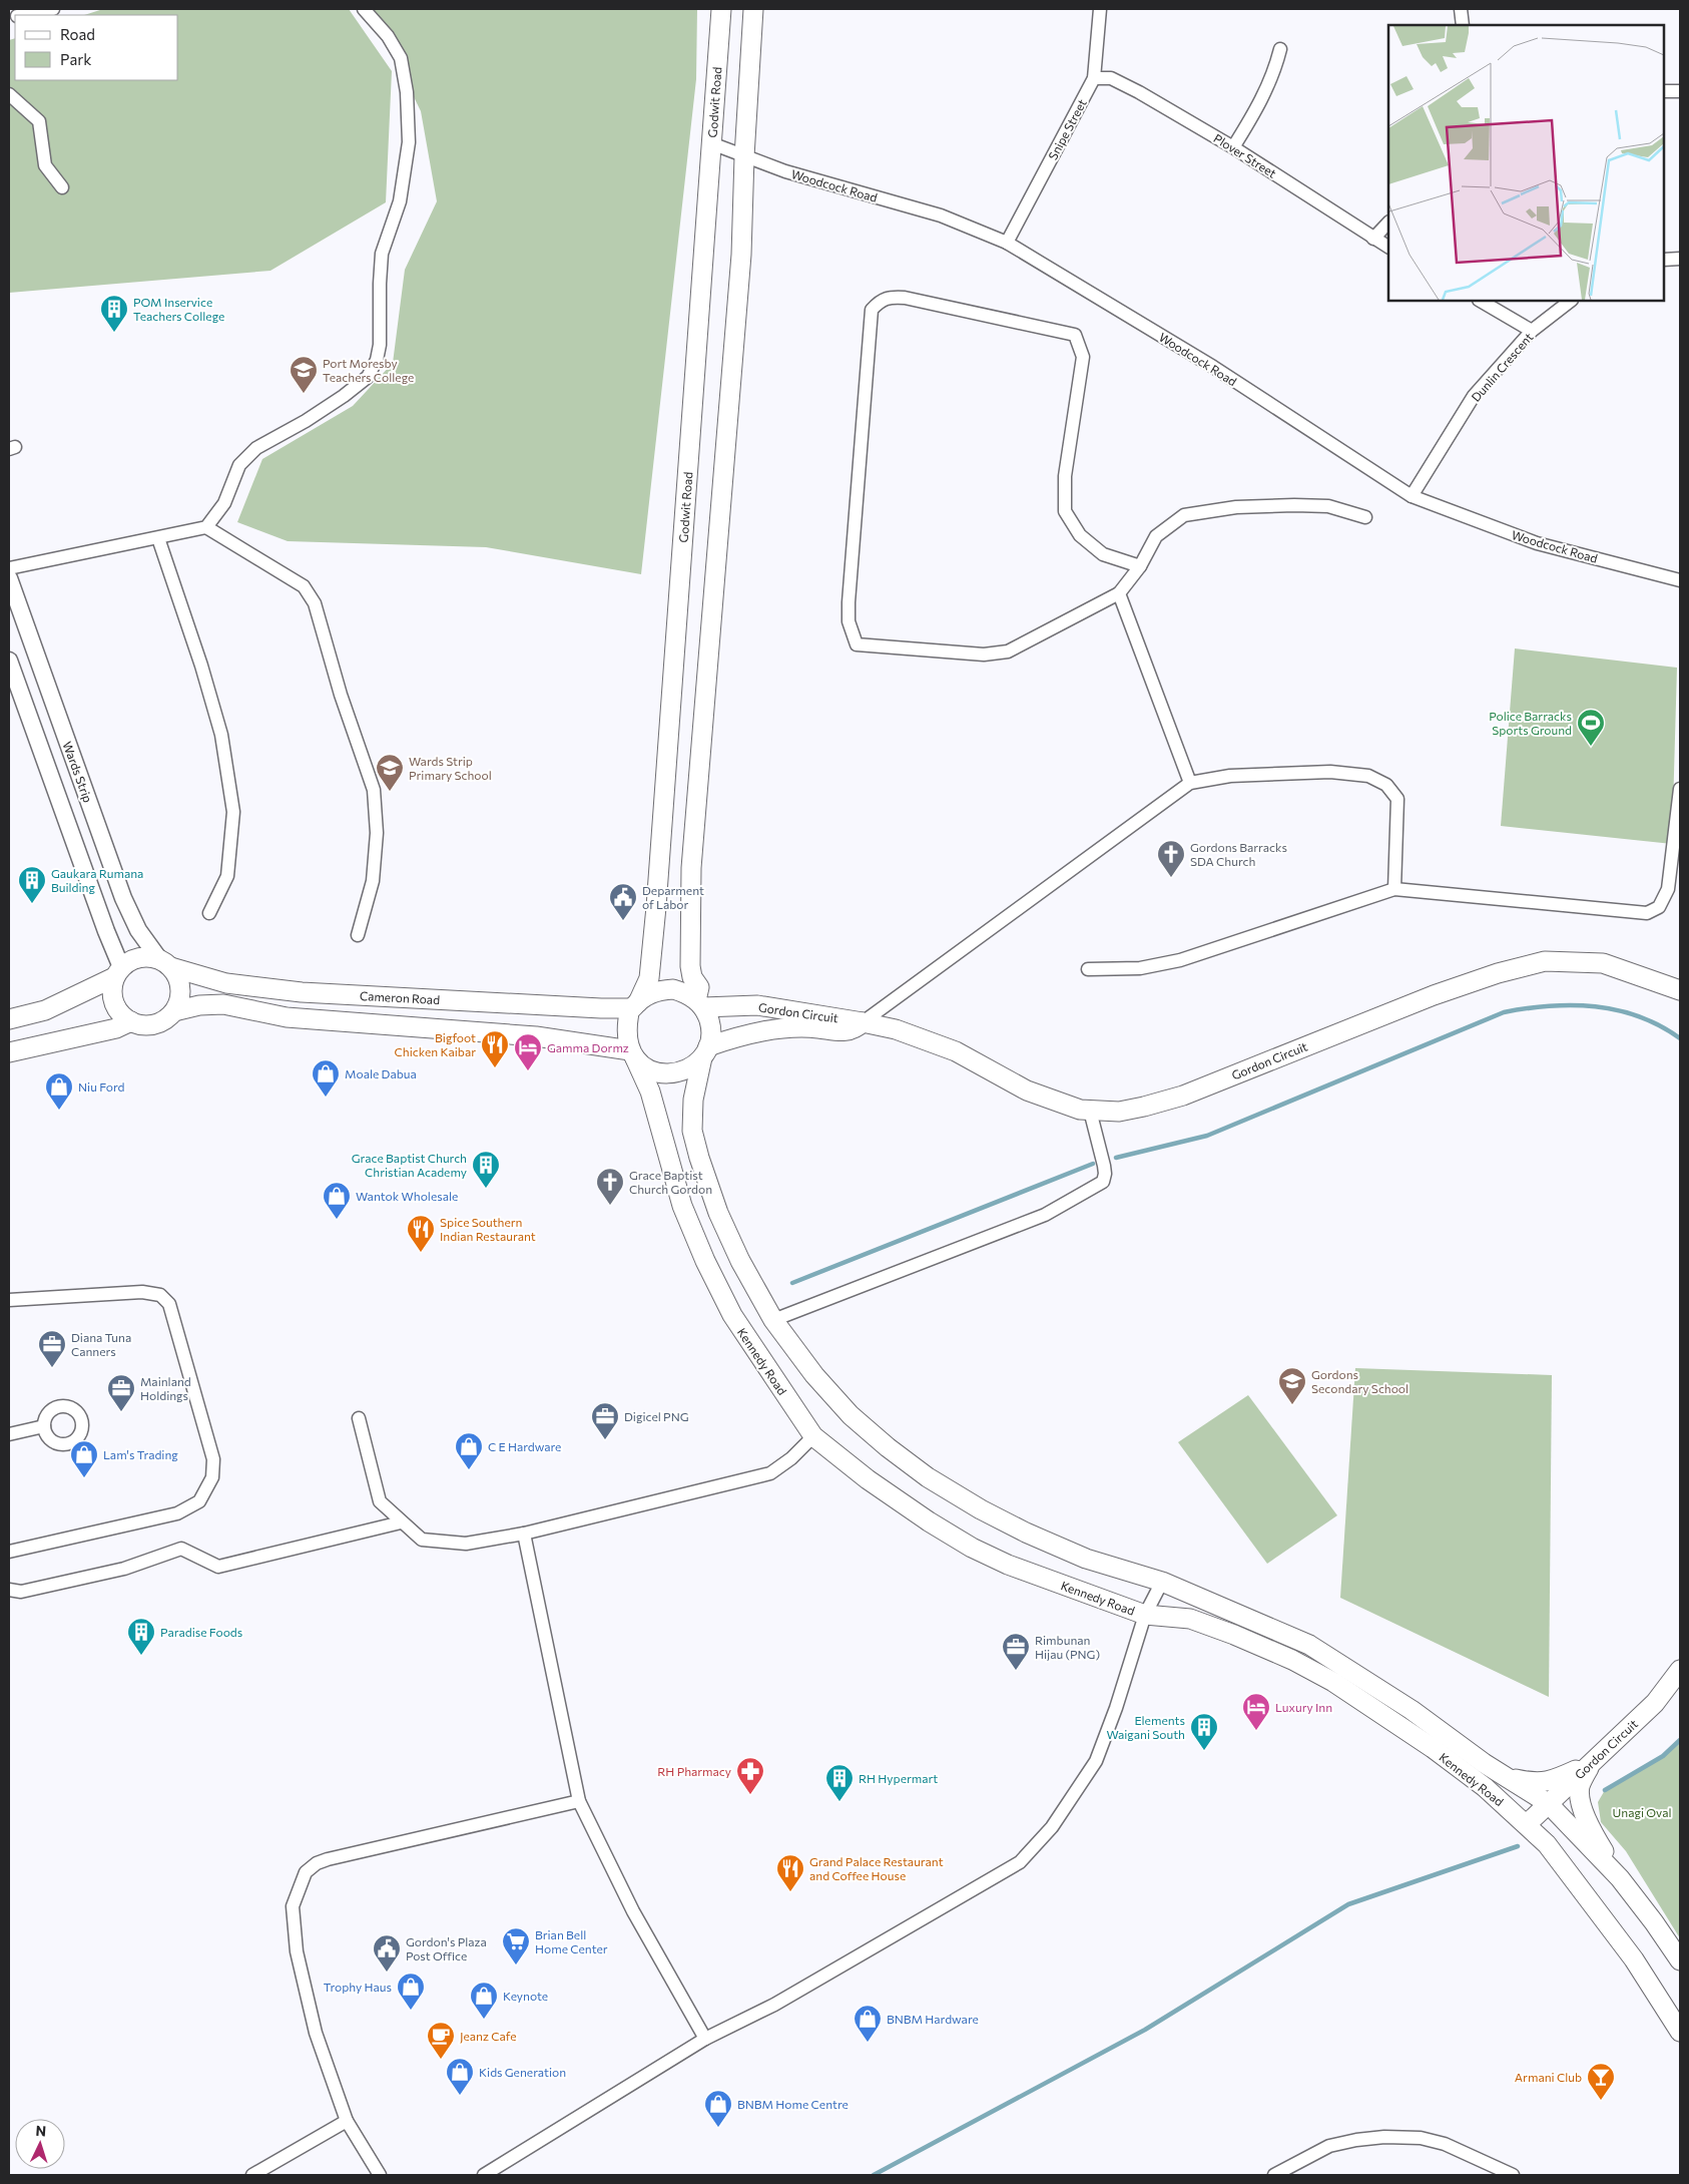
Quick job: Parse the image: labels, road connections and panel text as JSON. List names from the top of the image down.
{
  "streets": {
    "main road": [
      "Godwit Road",
      "Cameron Road",
      "Gordon Circuit",
      "Kennedy Road"
    ],
    "street": [
      "Snipe Street",
      "Plover Street",
      "Woodcock Road",
      "Dunlin Crescent",
      "Wards Strip"
    ]
  },
  "crossings": [
    ["Godwit Road", "Woodcock Road"],
    ["Godwit Road", "Cameron Road"],
    ["Godwit Road", "Gordon Circuit"],
    ["Godwit Road", "Kennedy Road"],
    ["Snipe Street", "Plover Street"],
    ["Snipe Street", "Woodcock Road"],
    ["Woodcock Road", "Dunlin Crescent"],
    ["Wards Strip", "Cameron Road"],
    ["Cameron Road", "Gordon Circuit"],
    ["Cameron Road", "Kennedy Road"],
    ["Gordon Circuit", "Kennedy Road"]
  ],
  "parks": ["Unagi Oval"],
  "places": {
    "building": [
      "POM Inservice Teachers College",
      "Gaukara Rumana Building",
      "Grace Baptist Church Christian Academy",
      "Paradise Foods",
      "Elements Waigani South",
      "RH Hypermart"
    ],
    "school or university": ["Port Moresby Teachers College", "Wards Strip Primary School", "Gordons Secondary School"],
    "sports": ["Police Barracks Sports Ground"],
    "church": ["Gordons Barracks SDA Church", "Grace Baptist Church Gordon"],
    "public building": ["Deparment of Labor", "Gordon's Plaza Post Office"],
    "restaurant": ["Bigfoot Chicken Kaibar", "Spice Southern Indian Restaurant", "Grand Palace Restaurant and Coffee House"],
    "hotel": ["Gamma Dormz", "Luxury Inn"],
    "shop": [
      "Moale Dabua",
      "Niu Ford",
      "Wantok Wholesale",
      "C E Hardware",
      "Lam's Trading",
      "Trophy Haus",
      "Keynote",
      "BNBM Hardware",
      "Kids Generation",
      "BNBM Home Centre"
    ],
    "office": [
      "Diana Tuna Canners",
      "Mainland Holdings",
      "Digicel PNG",
      "Rimbunan Hijau (PNG)"
    ],
    "pharmacy": ["RH Pharmacy"],
    "supermarket": ["Brian Bell Home Center"],
    "cafe": ["Jeanz Cafe"],
    "bar": ["Armani Club"]
  },
  "legend": ["Road", "Park"],
  "north": "top"
}
